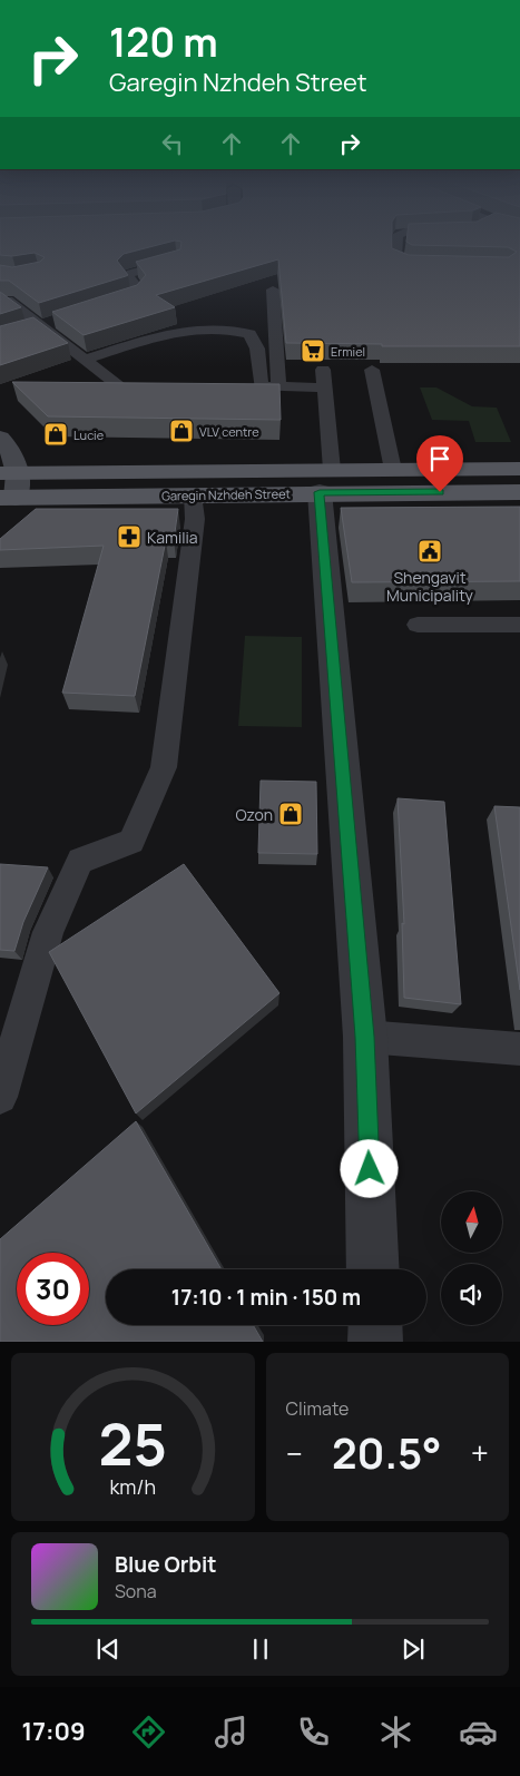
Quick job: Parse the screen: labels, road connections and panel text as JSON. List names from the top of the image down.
{
  "streets": {
    "main road": ["Garegin Nzhdeh Street"]
  },
  "places": {
    "supermarket": ["Ermiel"],
    "shop": ["VLV centre", "Lucie", "Ozon"],
    "pharmacy": ["Kamilia"],
    "public building": ["Shengavit Municipality"]
  },
  "north": "top",
  "page": {
    "turn": ["120 m", "Garegin Nzhdeh Street"],
    "limit": "30",
    "trip": "17:10 · 1 min · 150 m",
    "tile": "Climate",
    "heat": ["−", "20.5°", "+"],
    "song": ["Blue Orbit", "Sona"],
    "tabs": "17:09",
    "gauge": ["25", "km/h"]
  }
}
